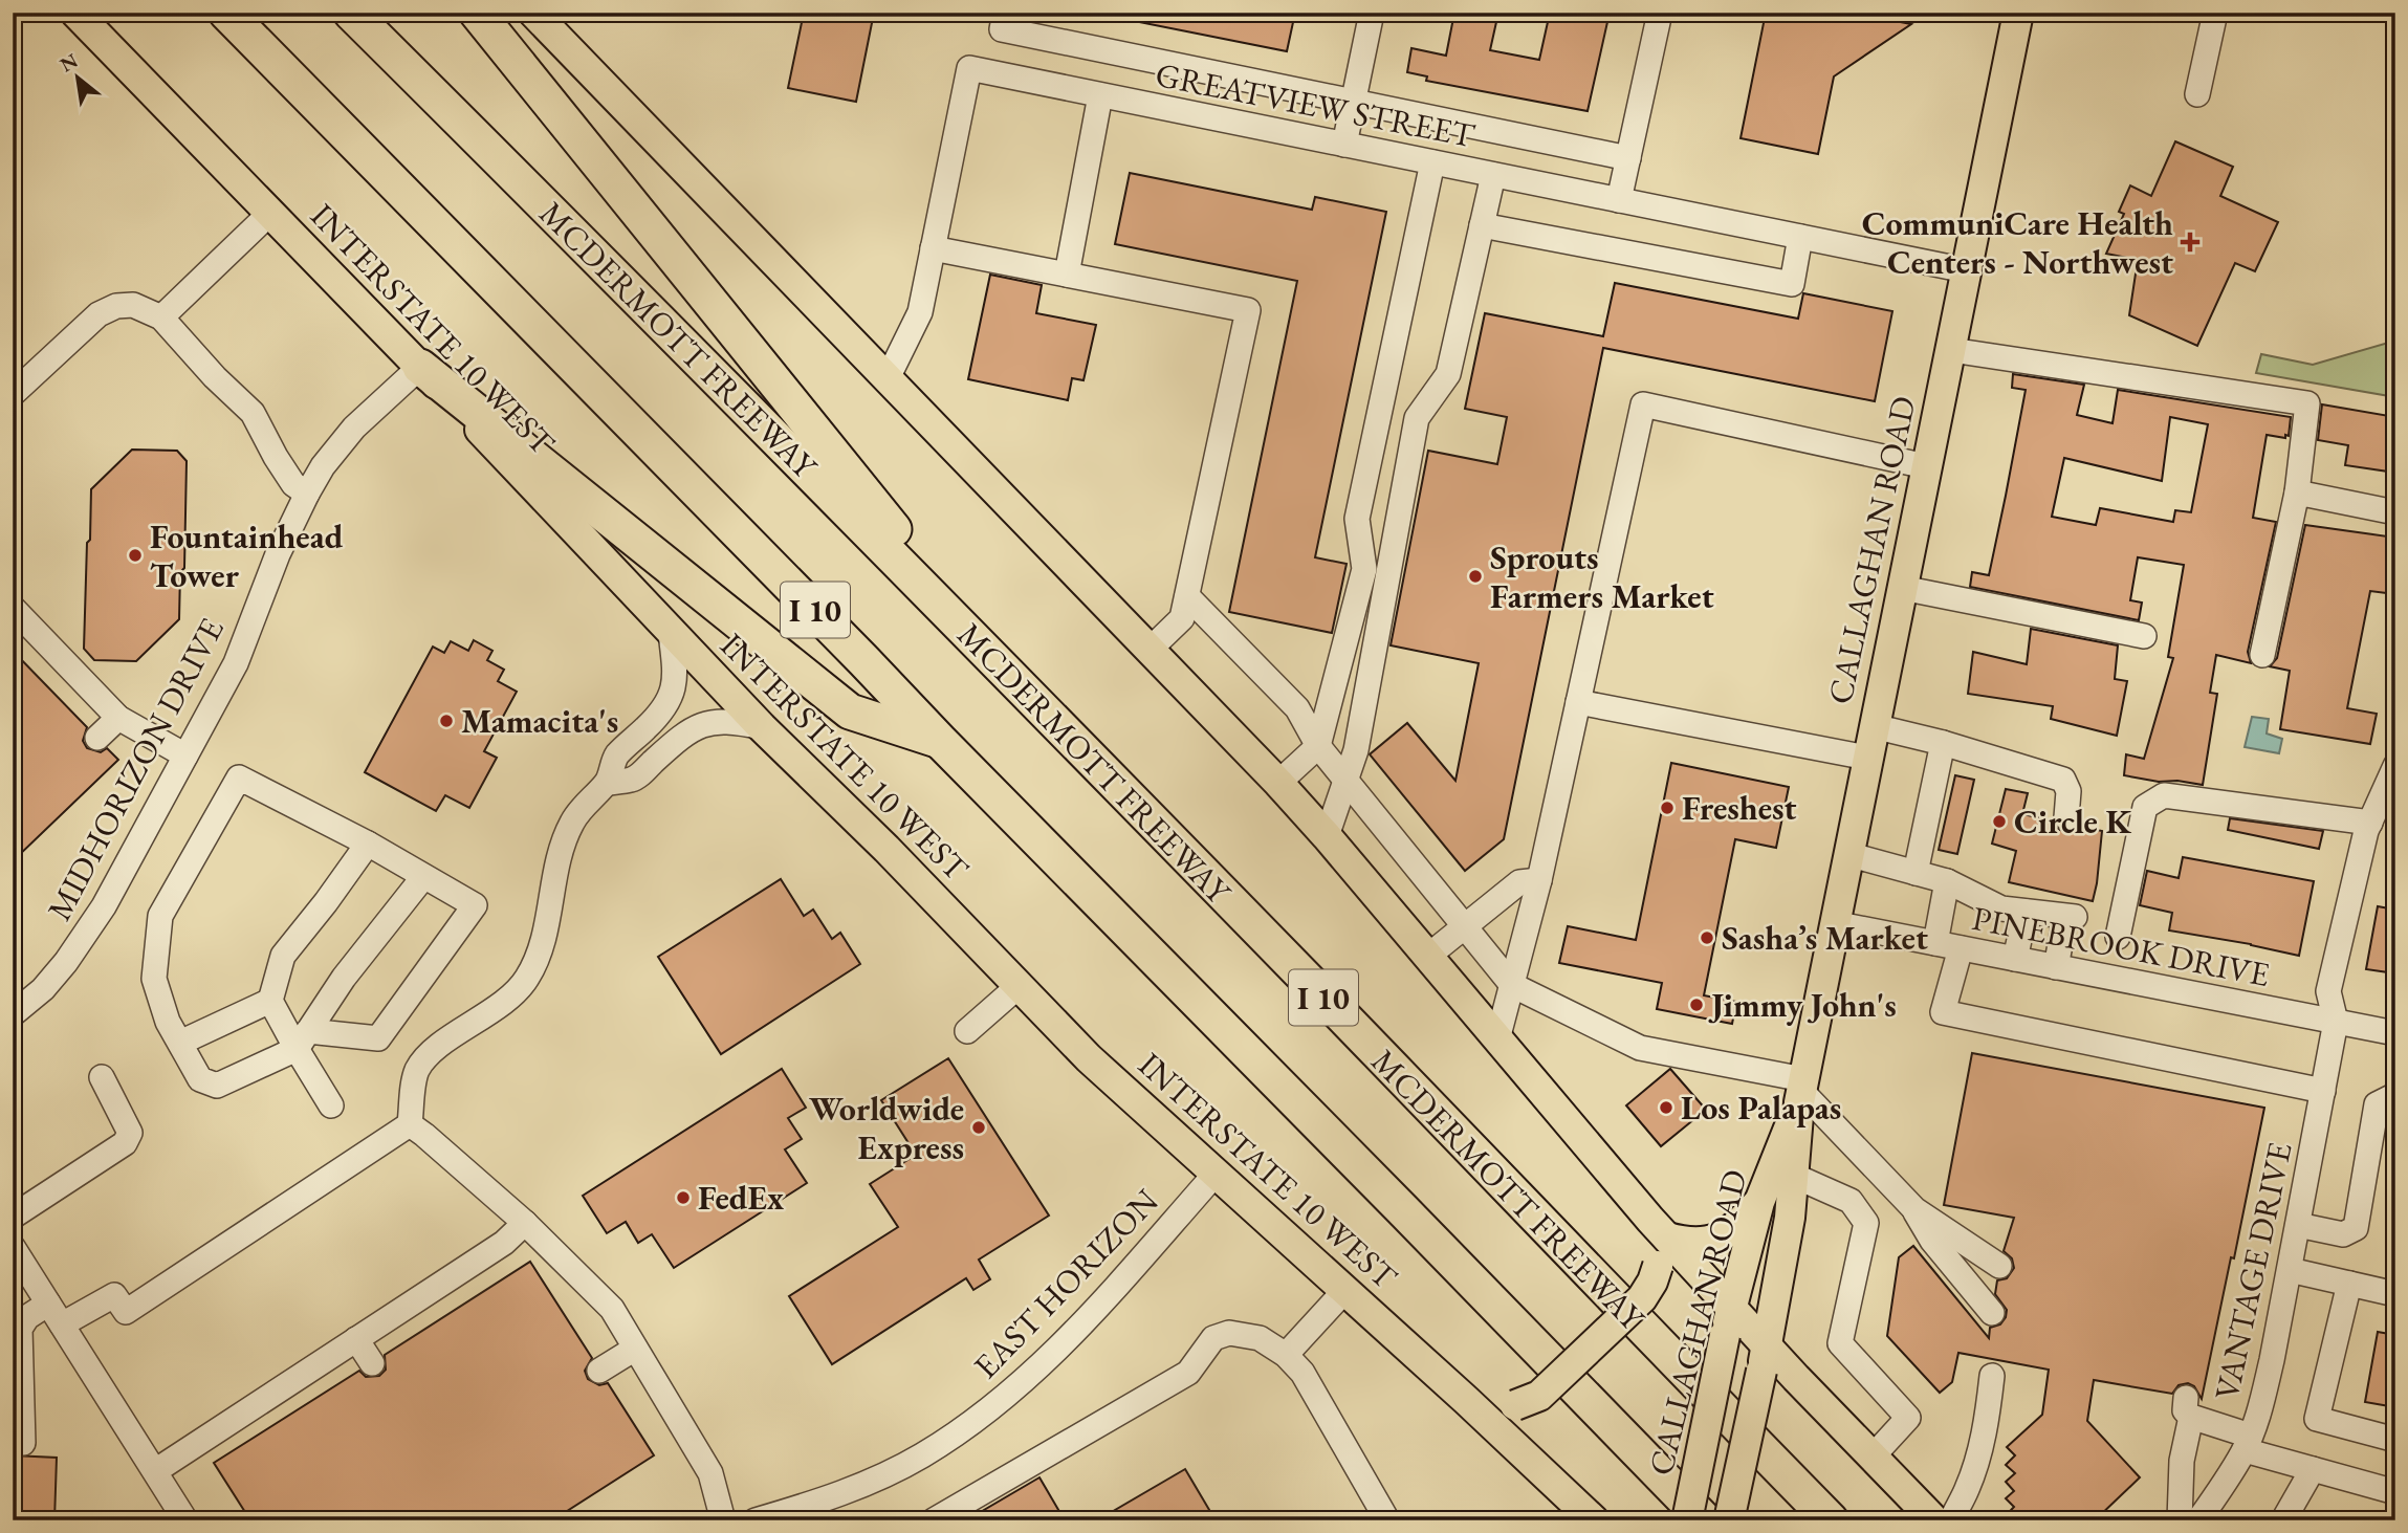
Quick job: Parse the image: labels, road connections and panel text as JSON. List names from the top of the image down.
{
  "streets": {
    "highway": ["MCDERMOTT FREEWAY", "I 10"],
    "main road": ["INTERSTATE 10 WEST", "CALLAGHAN ROAD"],
    "street": [
      "GREATVIEW STREET",
      "MIDHORIZON DRIVE",
      "PINEBROOK DRIVE",
      "VANTAGE DRIVE",
      "EAST HORIZON"
    ]
  },
  "crossings": [
    ["GREATVIEW STREET", "CALLAGHAN ROAD"],
    ["INTERSTATE 10 WEST", "MIDHORIZON DRIVE"],
    ["INTERSTATE 10 WEST", "EAST HORIZON"],
    ["CALLAGHAN ROAD", "PINEBROOK DRIVE"],
    ["PINEBROOK DRIVE", "VANTAGE DRIVE"]
  ],
  "places": {
    "health": ["CommuniCare Health Centers - Northwest"],
    "other": [
      "Fountainhead Tower",
      "Sprouts Farmers Market",
      "Mamacita's",
      "Freshest",
      "Circle K",
      "Sasha’s Market",
      "Jimmy John's",
      "Los Palapas",
      "Worldwide Express",
      "FedEx"
    ]
  },
  "north": "top left"
}
